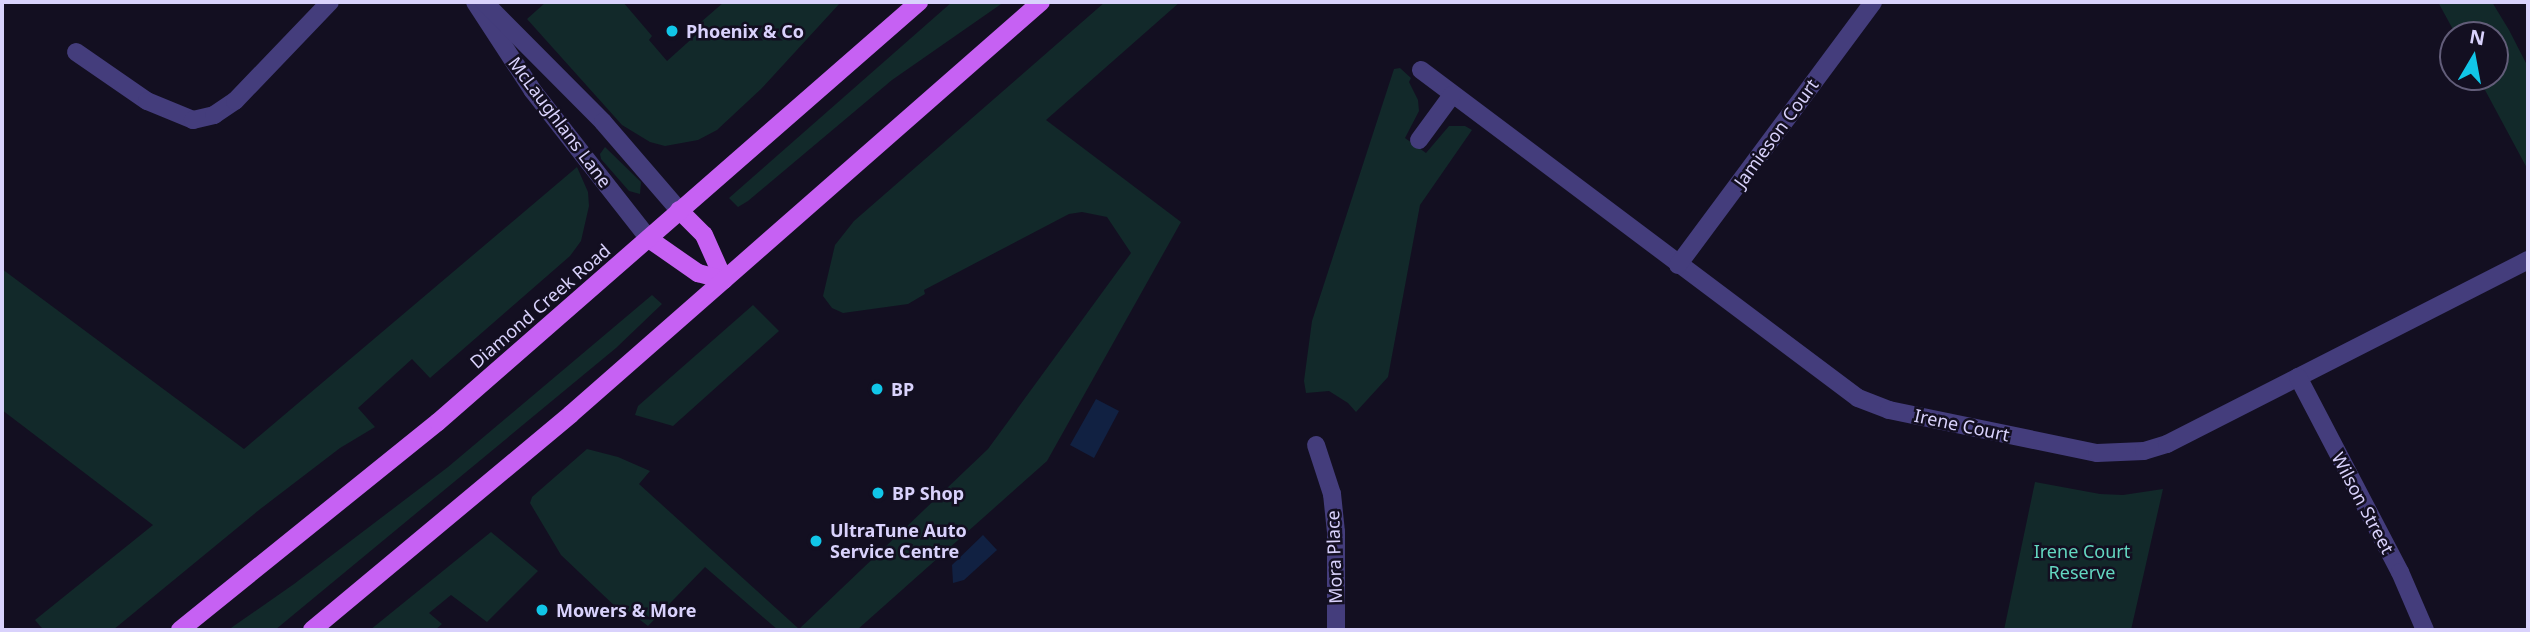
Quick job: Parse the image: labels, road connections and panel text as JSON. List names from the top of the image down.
{
  "streets": {
    "main road": ["Diamond Creek Road"],
    "street": [
      "McLaughlans Lane",
      "Jamieson Court",
      "Irene Court",
      "Wilson Street",
      "Mora Place"
    ]
  },
  "crossings": [
    ["McLaughlans Lane", "Diamond Creek Road"],
    ["Jamieson Court", "Irene Court"],
    ["Irene Court", "Wilson Street"]
  ],
  "parks": ["Irene Court Reserve"],
  "places": [
    "Phoenix & Co",
    "BP",
    "BP Shop",
    "UltraTune Auto Service Centre",
    "Mowers & More"
  ],
  "north": "top"
}
